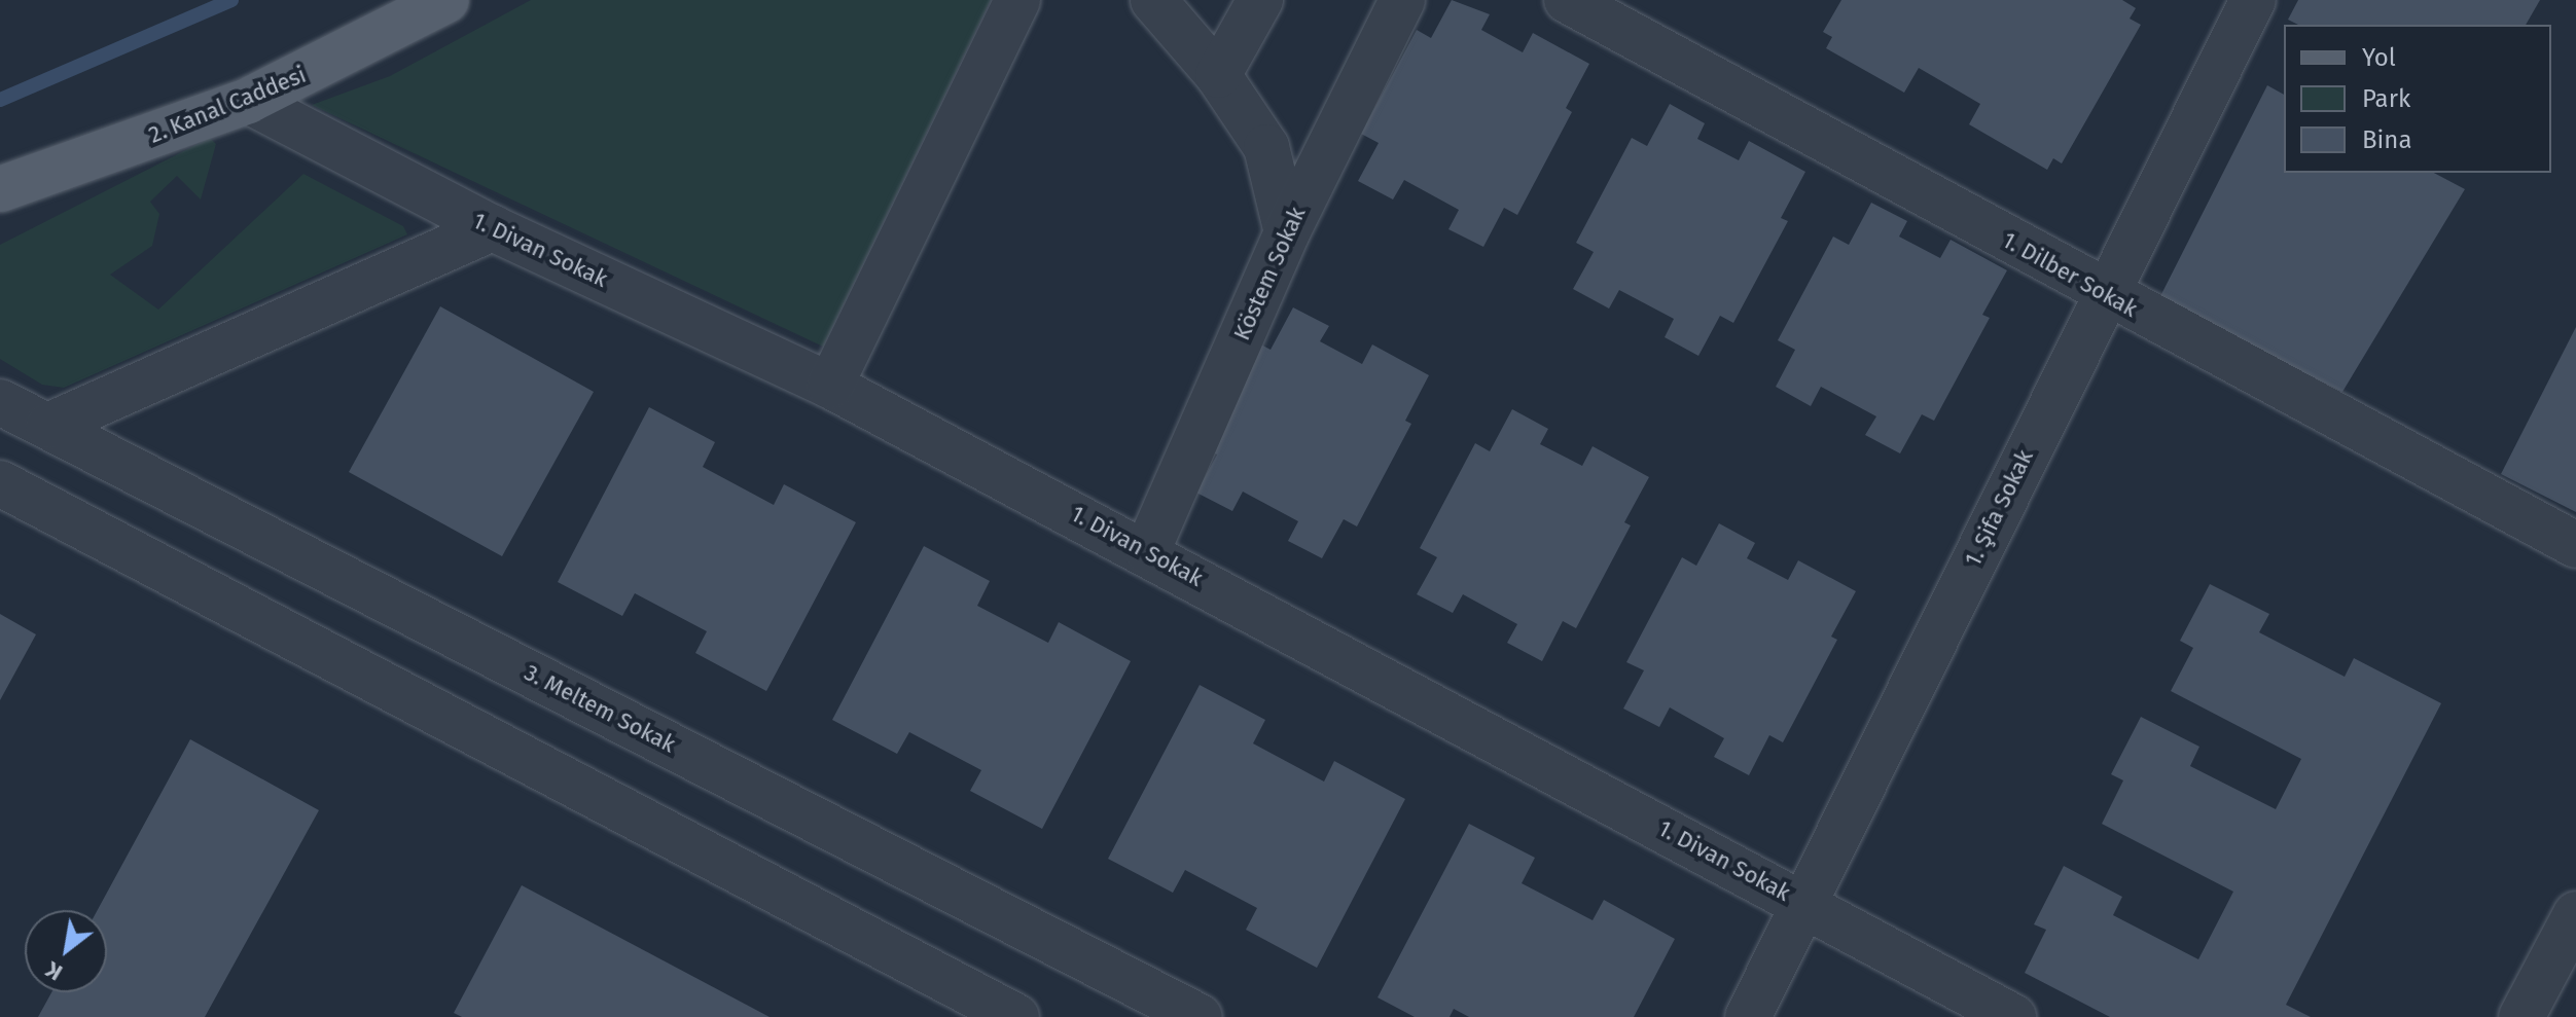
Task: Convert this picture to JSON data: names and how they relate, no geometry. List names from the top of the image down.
{
  "streets": {
    "main road": ["2. Kanal Caddesi"],
    "street": [
      "1. Divan Sokak",
      "Köstem Sokak",
      "1. Dilber Sokak",
      "1. Şifa Sokak",
      "3. Meltem Sokak"
    ]
  },
  "crossings": [
    ["2. Kanal Caddesi", "1. Divan Sokak"],
    ["1. Divan Sokak", "Köstem Sokak"],
    ["1. Divan Sokak", "1. Şifa Sokak"],
    ["1. Dilber Sokak", "1. Şifa Sokak"]
  ],
  "legend": ["Yol", "Park", "Bina"],
  "north": "bottom left"
}
